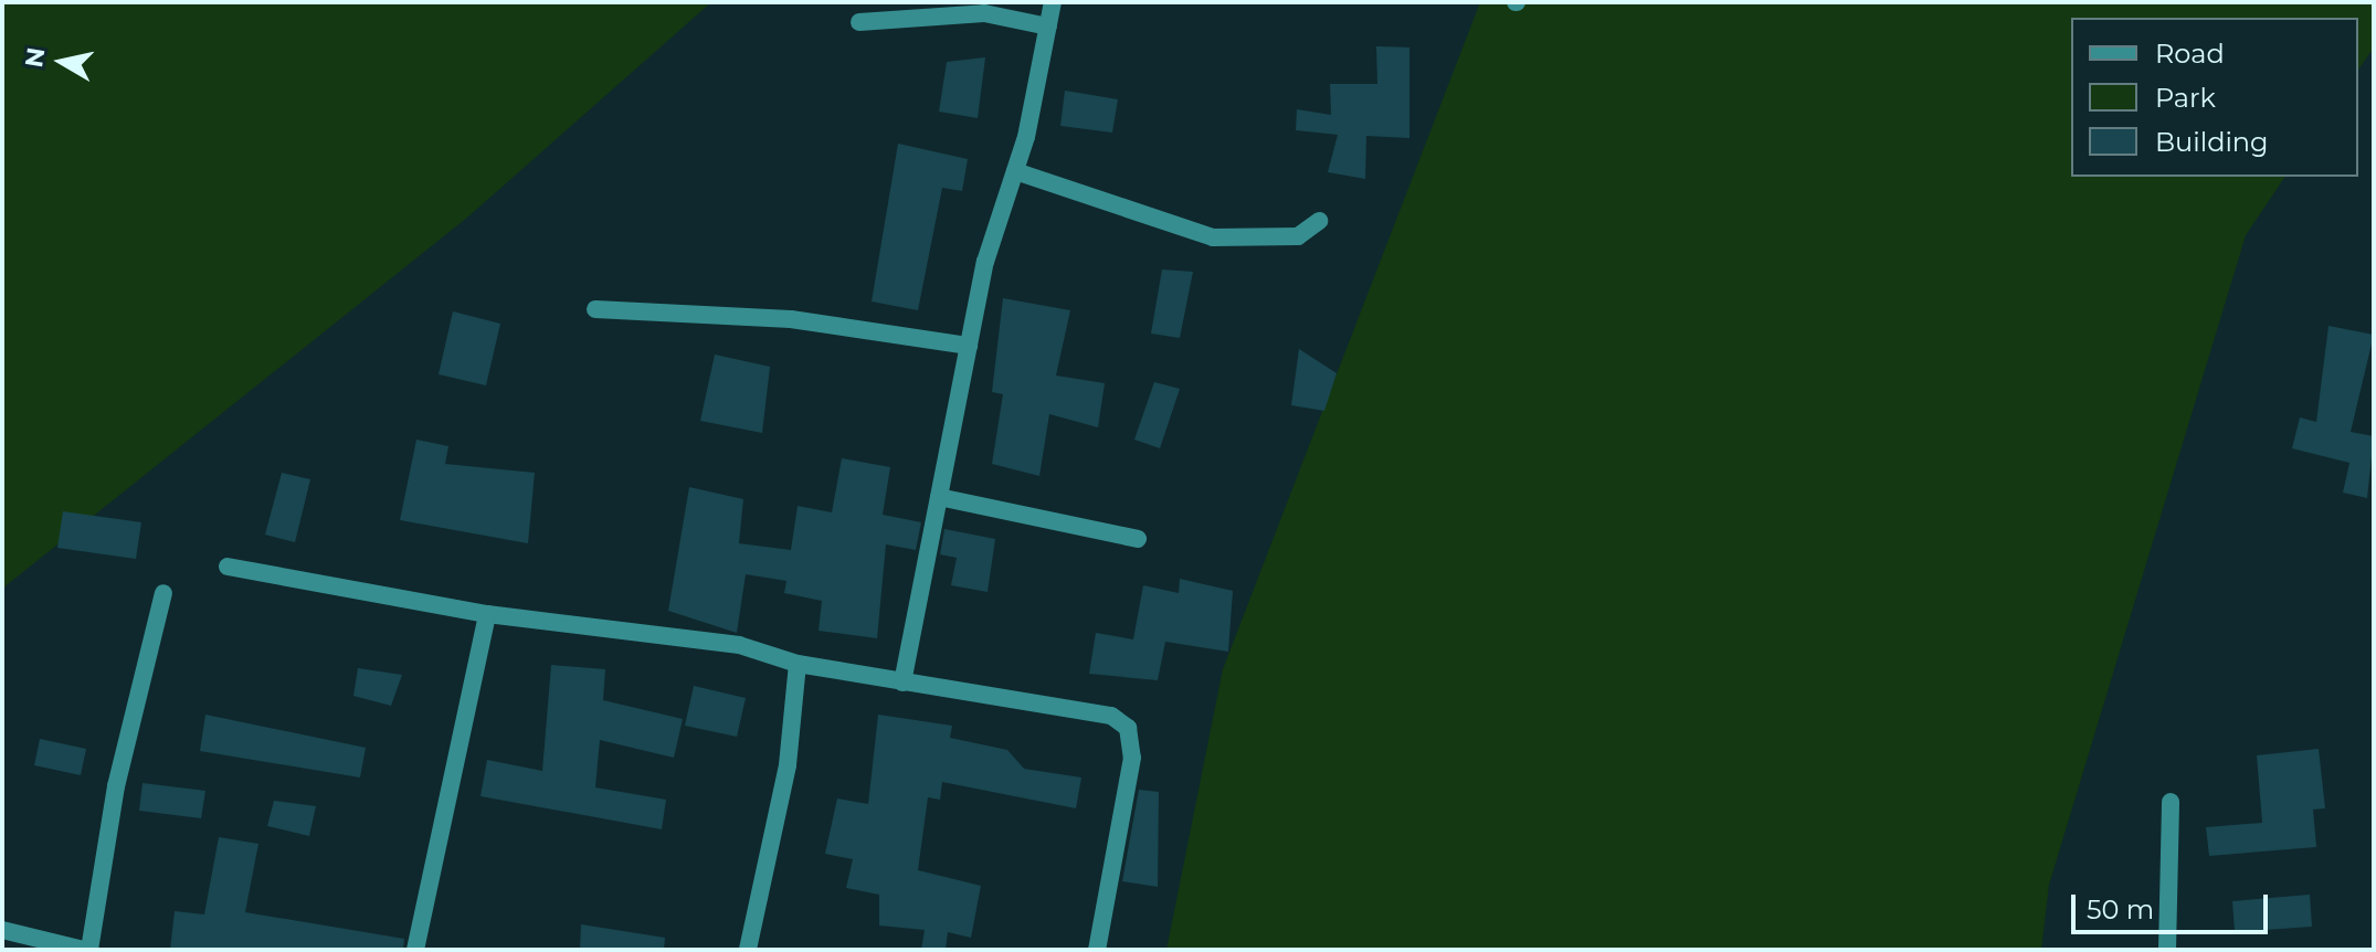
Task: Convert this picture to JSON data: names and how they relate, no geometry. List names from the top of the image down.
{
  "legend": ["Road", "Park", "Building"],
  "scale_bar": "50 m",
  "north": "left"
}
